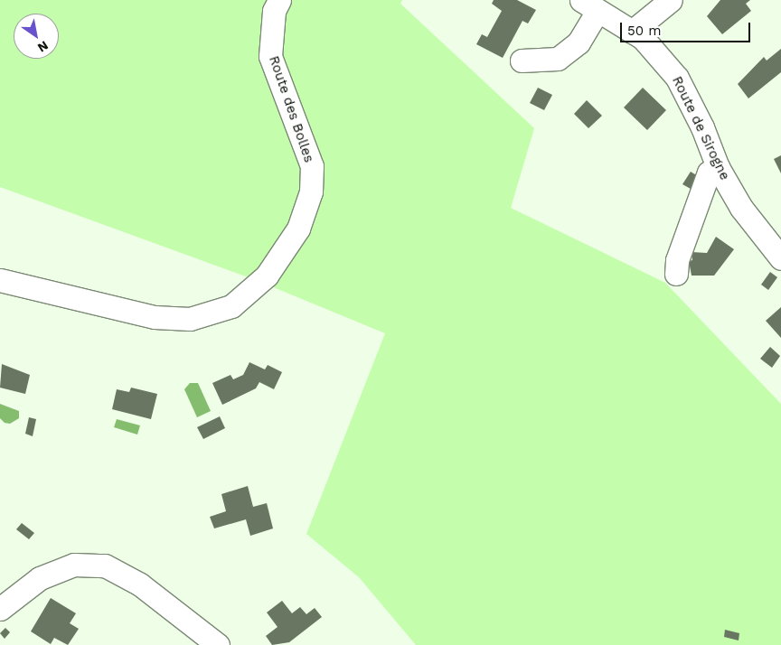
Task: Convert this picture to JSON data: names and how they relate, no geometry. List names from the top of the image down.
{
  "streets": {
    "street": ["Route des Bolles", "Route de Sirogne"]
  },
  "scale_bar": "50 m",
  "north": "bottom right"
}
